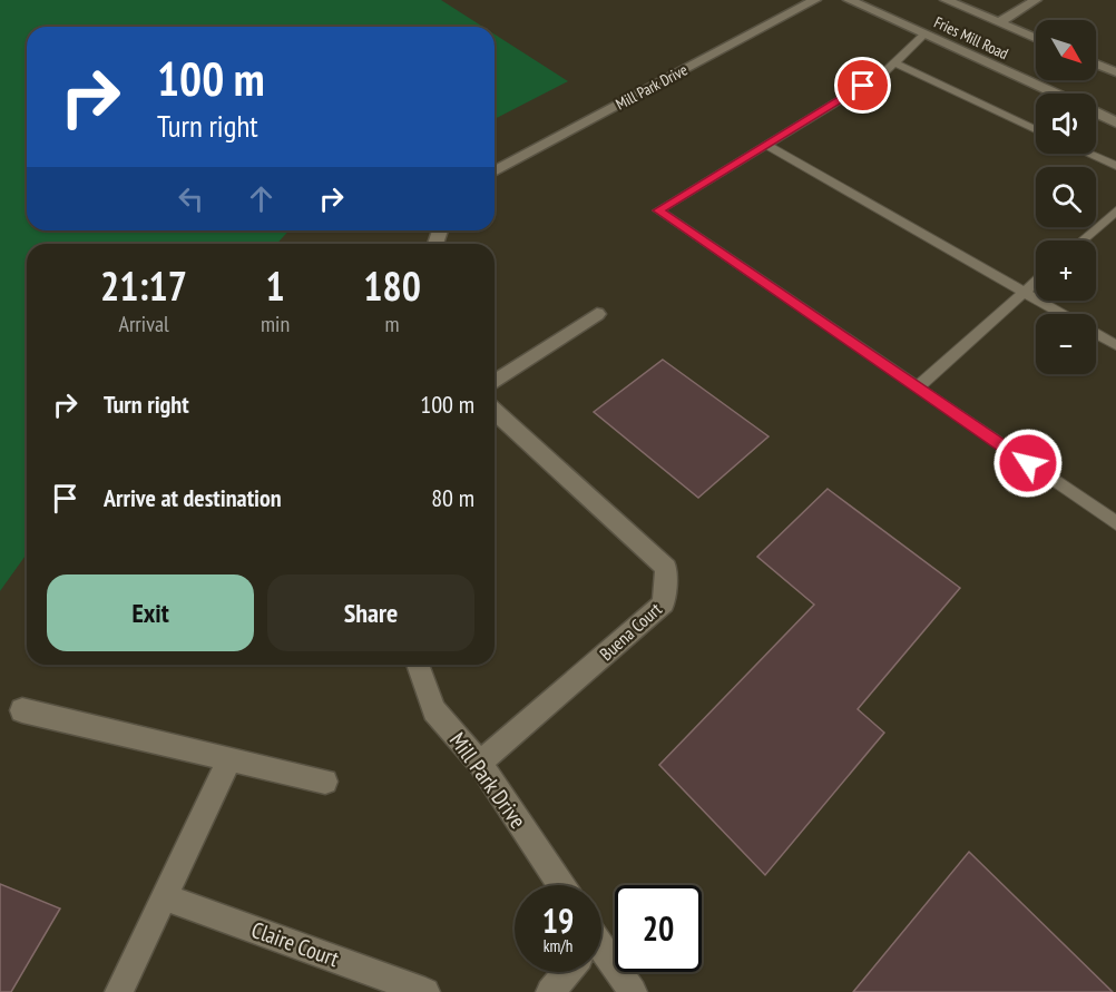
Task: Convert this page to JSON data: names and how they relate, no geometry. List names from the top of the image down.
{
  "streets": {
    "street": [
      "Fries Mill Road",
      "Mill Park Drive",
      "Buena Court",
      "Claire Court"
    ]
  },
  "crossings": [
    ["Mill Park Drive", "Buena Court"]
  ],
  "north": "bottom right",
  "page": {
    "map_buttons": ["+", "−"],
    "turn": ["100 m", "Turn right"],
    "eta": [
      "21:17",
      "Arrival",
      "1",
      "min",
      "180",
      "m"
    ],
    "list": [
      {
        "name": "Turn right",
        "value": "100 m"
      },
      {
        "name": "Arrive at destination",
        "value": "80 m"
      }
    ],
    "buttons": ["Exit", "Share"],
    "speed": "19 km/h",
    "limit": "20"
  }
}
